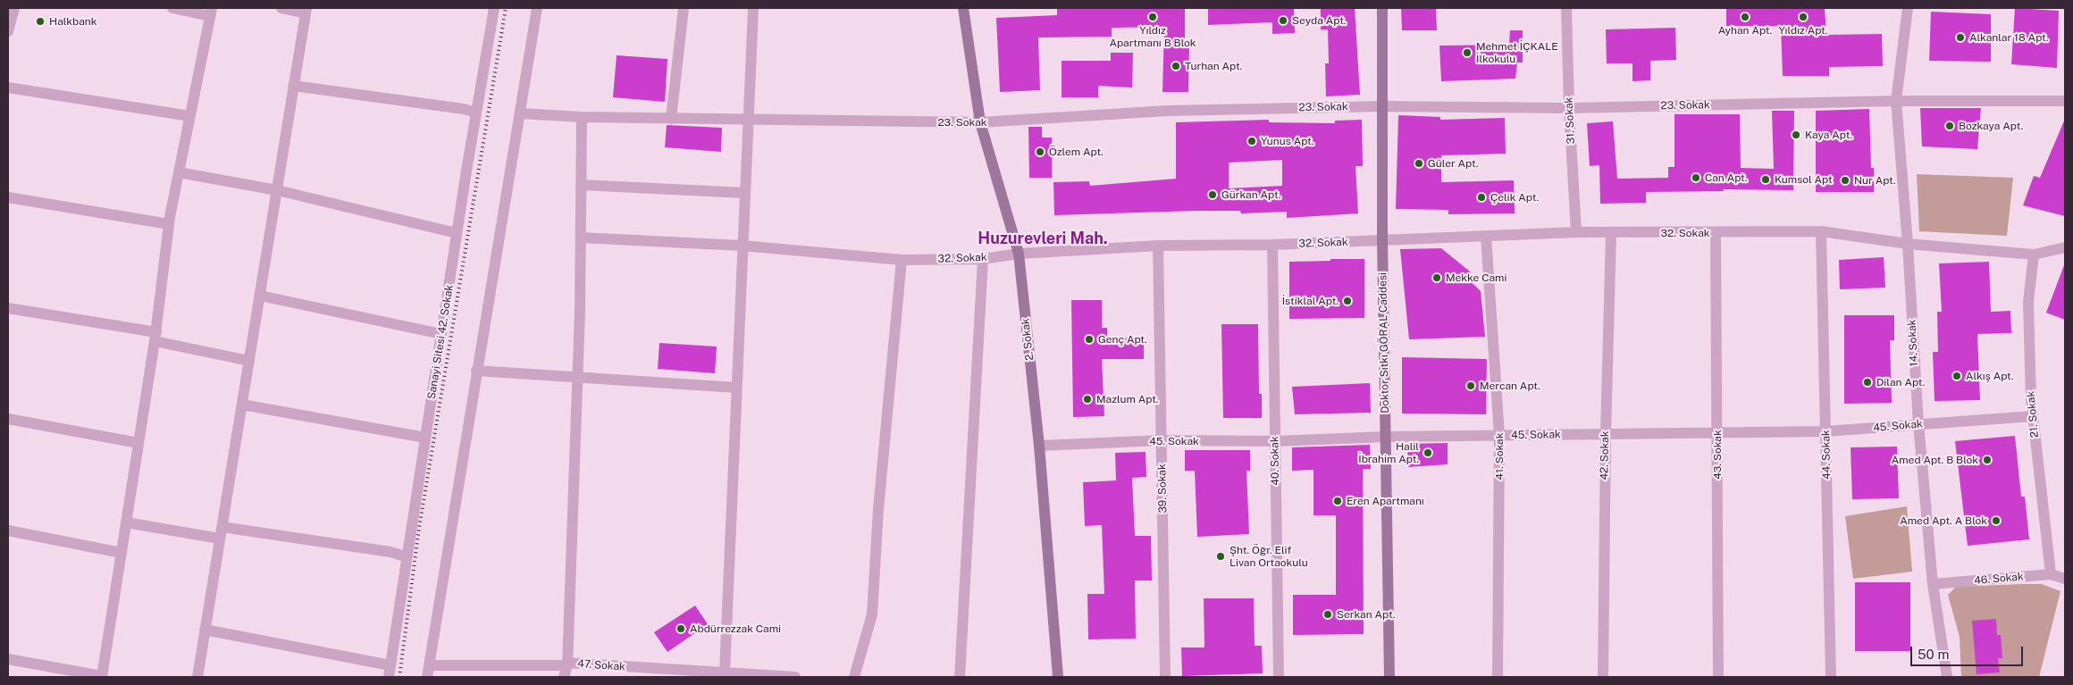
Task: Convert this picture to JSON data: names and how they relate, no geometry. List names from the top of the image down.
{
  "streets": {
    "street": [
      "23. Sokak",
      "31. Sokak",
      "32. Sokak",
      "2. Sokak",
      "Sanayi Sitesi 42. Sokak",
      "Doktor Sıtkı GÖRAL Caddesi",
      "14. Sokak",
      "21. Sokak",
      "45. Sokak",
      "43. Sokak",
      "44. Sokak",
      "42. Sokak",
      "41. Sokak",
      "40. Sokak",
      "39. Sokak",
      "46. Sokak",
      "47. Sokak"
    ]
  },
  "crossings": [
    ["23. Sokak", "31. Sokak"],
    ["23. Sokak", "2. Sokak"],
    ["23. Sokak", "Doktor Sıtkı GÖRAL Caddesi"],
    ["23. Sokak", "14. Sokak"],
    ["31. Sokak", "32. Sokak"],
    ["32. Sokak", "2. Sokak"],
    ["32. Sokak", "Doktor Sıtkı GÖRAL Caddesi"],
    ["32. Sokak", "14. Sokak"],
    ["32. Sokak", "21. Sokak"],
    ["32. Sokak", "43. Sokak"],
    ["32. Sokak", "44. Sokak"],
    ["32. Sokak", "42. Sokak"],
    ["32. Sokak", "41. Sokak"],
    ["32. Sokak", "40. Sokak"],
    ["32. Sokak", "39. Sokak"],
    ["2. Sokak", "45. Sokak"],
    ["Doktor Sıtkı GÖRAL Caddesi", "45. Sokak"],
    ["14. Sokak", "45. Sokak"],
    ["14. Sokak", "46. Sokak"],
    ["21. Sokak", "45. Sokak"],
    ["21. Sokak", "46. Sokak"],
    ["45. Sokak", "43. Sokak"],
    ["45. Sokak", "44. Sokak"],
    ["45. Sokak", "42. Sokak"],
    ["45. Sokak", "41. Sokak"],
    ["45. Sokak", "40. Sokak"],
    ["45. Sokak", "39. Sokak"]
  ],
  "districts": ["Huzurevleri Mah."],
  "places": [
    "Yıldız Apartmanı B Blok",
    "Ayhan Apt.",
    "Yıldız Apt.",
    "Seyda Apt.",
    "Halkbank",
    "Alkanlar 18 Apt.",
    "Mehmet İÇKALE İlkokulu",
    "Turhan Apt.",
    "Bozkaya Apt.",
    "Kaya Apt.",
    "Yunus Apt.",
    "Özlem Apt.",
    "Güler Apt.",
    "Can Apt.",
    "Kumsol Apt",
    "Nur Apt.",
    "Gürkan Apt.",
    "Çelik Apt.",
    "Mekke Cami",
    "İstiklal Apt.",
    "Genç Apt.",
    "Alkış Apt.",
    "Dilan Apt.",
    "Mercan Apt.",
    "Mazlum Apt.",
    "Halil İbrahim Apt.",
    "Amed Apt. B Blok",
    "Eren Apartmanı",
    "Amed Apt. A Blok",
    "Şht. Öğr. Elif Livan Ortaokulu",
    "Serkan Apt.",
    "Abdürrezzak Cami"
  ],
  "scale_bar": "50 m"
}
